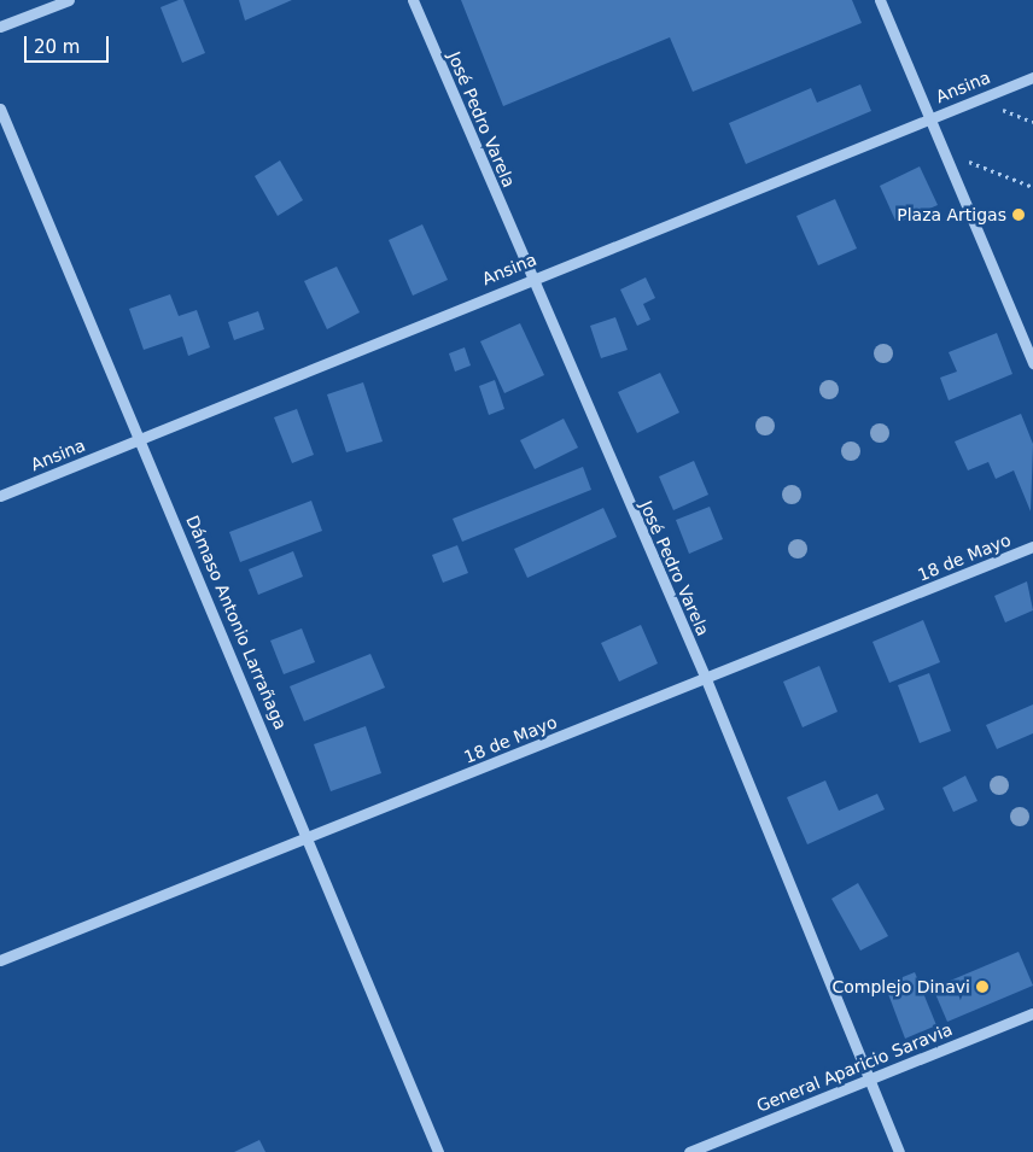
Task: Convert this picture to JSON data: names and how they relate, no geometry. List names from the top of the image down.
{
  "streets": {
    "street": [
      "Ansina",
      "José Pedro Varela",
      "18 de Mayo",
      "Dámaso Antonio Larrañaga",
      "General Aparicio Saravia"
    ]
  },
  "crossings": [
    ["Ansina", "José Pedro Varela"],
    ["Ansina", "Dámaso Antonio Larrañaga"],
    ["José Pedro Varela", "18 de Mayo"],
    ["José Pedro Varela", "General Aparicio Saravia"],
    ["18 de Mayo", "Dámaso Antonio Larrañaga"]
  ],
  "places": ["Plaza Artigas", "Complejo Dinavi"],
  "scale_bar": "20 m"
}
